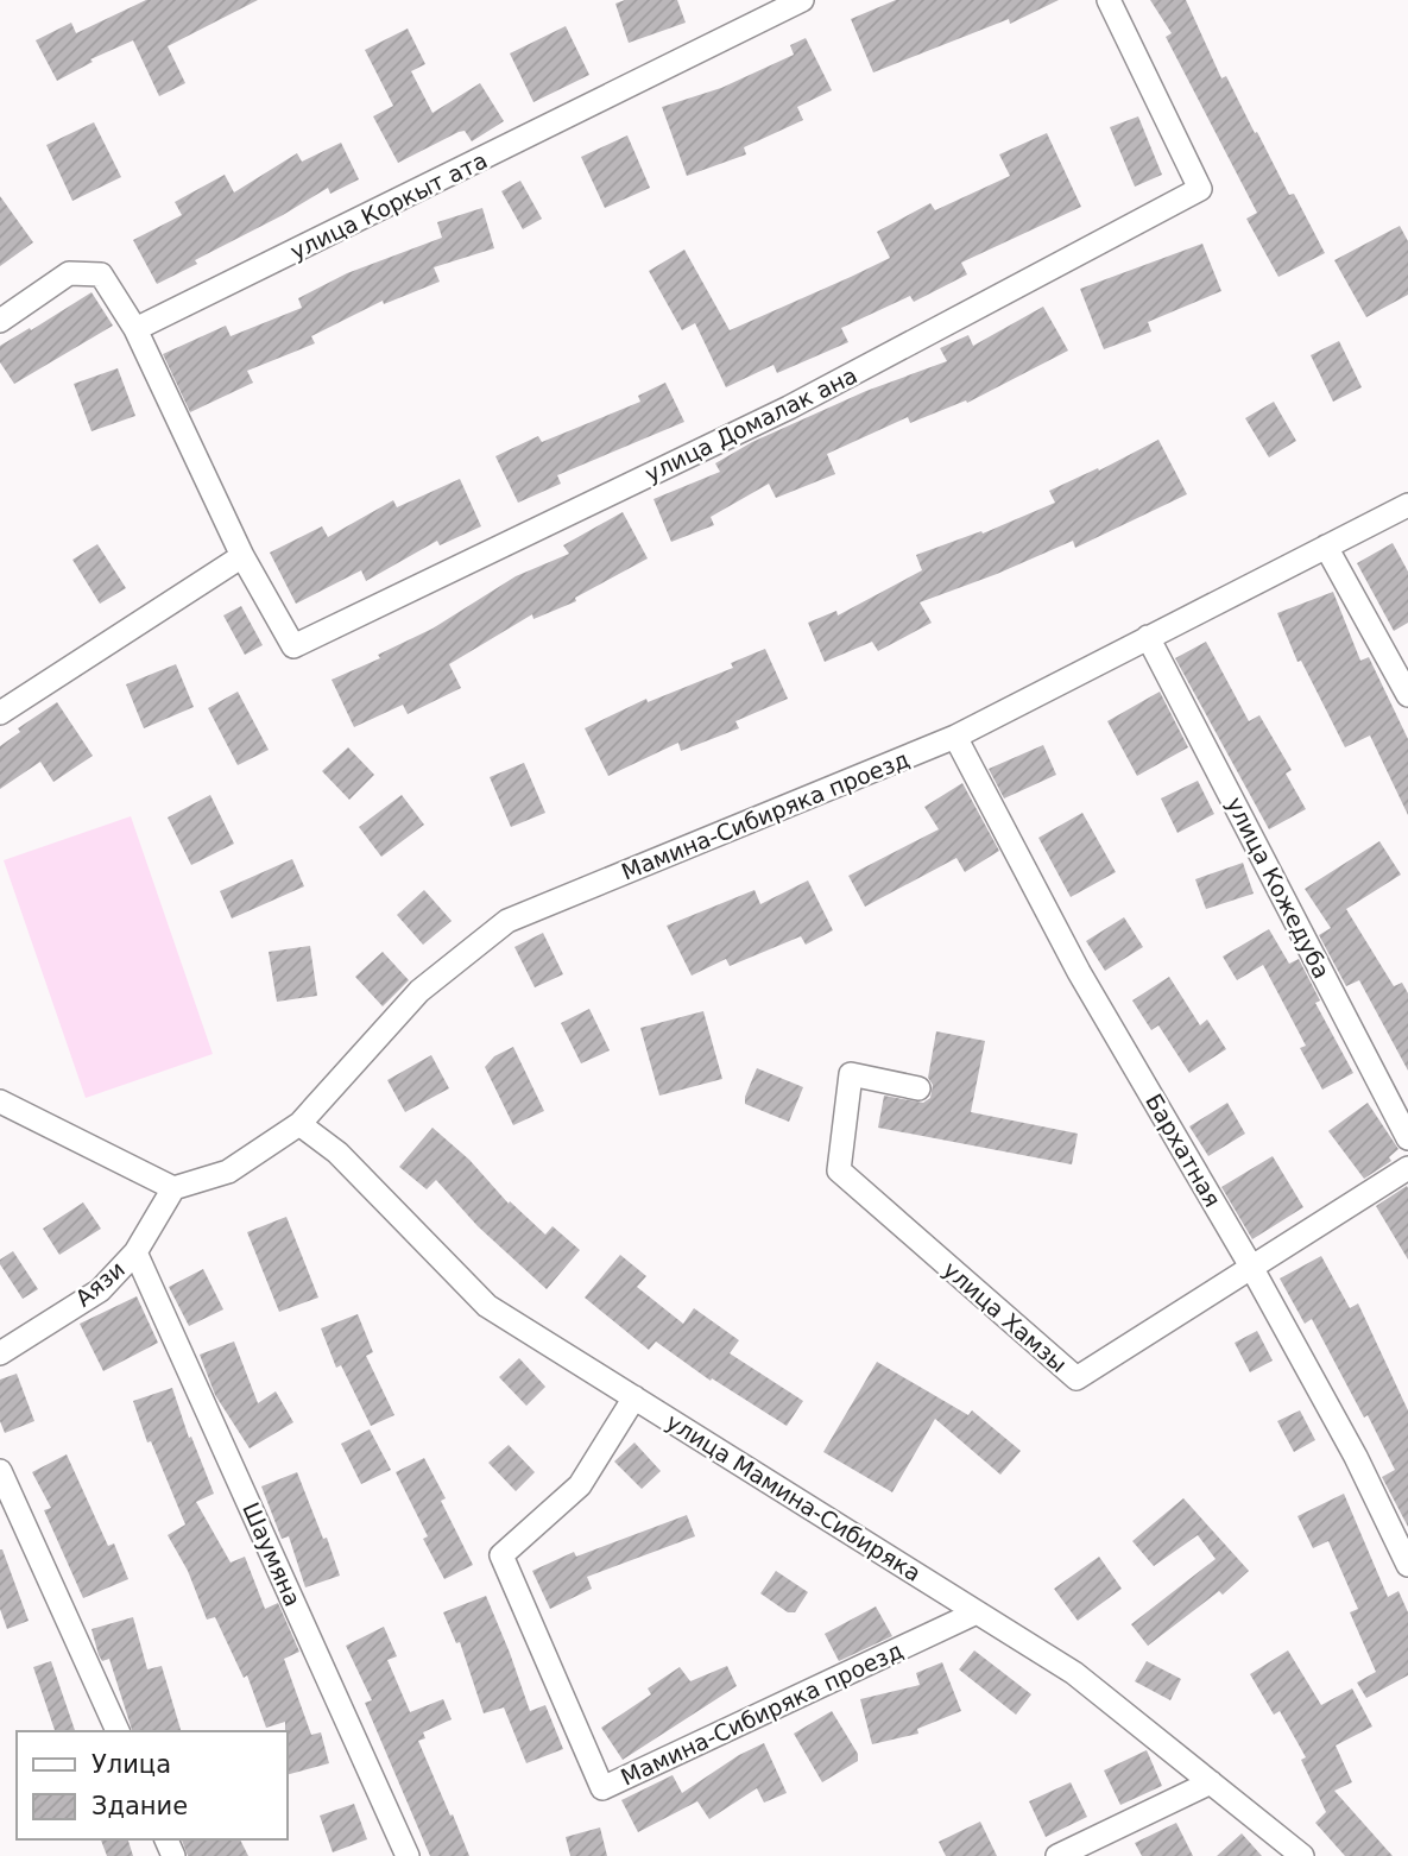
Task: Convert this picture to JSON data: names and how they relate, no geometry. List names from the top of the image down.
{
  "streets": {
    "street": [
      "улица Коркыт ата",
      "улица Домалак ана",
      "Мамина-Сибиряка проезд",
      "улица Кожедуба",
      "Бархатная",
      "Аязи",
      "улица Хамзы",
      "улица Мамина-Сибиряка",
      "Шаумяна"
    ]
  },
  "crossings": [
    ["Мамина-Сибиряка проезд", "улица Кожедуба"],
    ["Мамина-Сибиряка проезд", "Бархатная"],
    ["Мамина-Сибиряка проезд", "Аязи"],
    ["Мамина-Сибиряка проезд", "улица Мамина-Сибиряка"],
    ["Бархатная", "улица Хамзы"],
    ["Аязи", "Шаумяна"]
  ],
  "legend": ["Улица", "Здание"]
}
